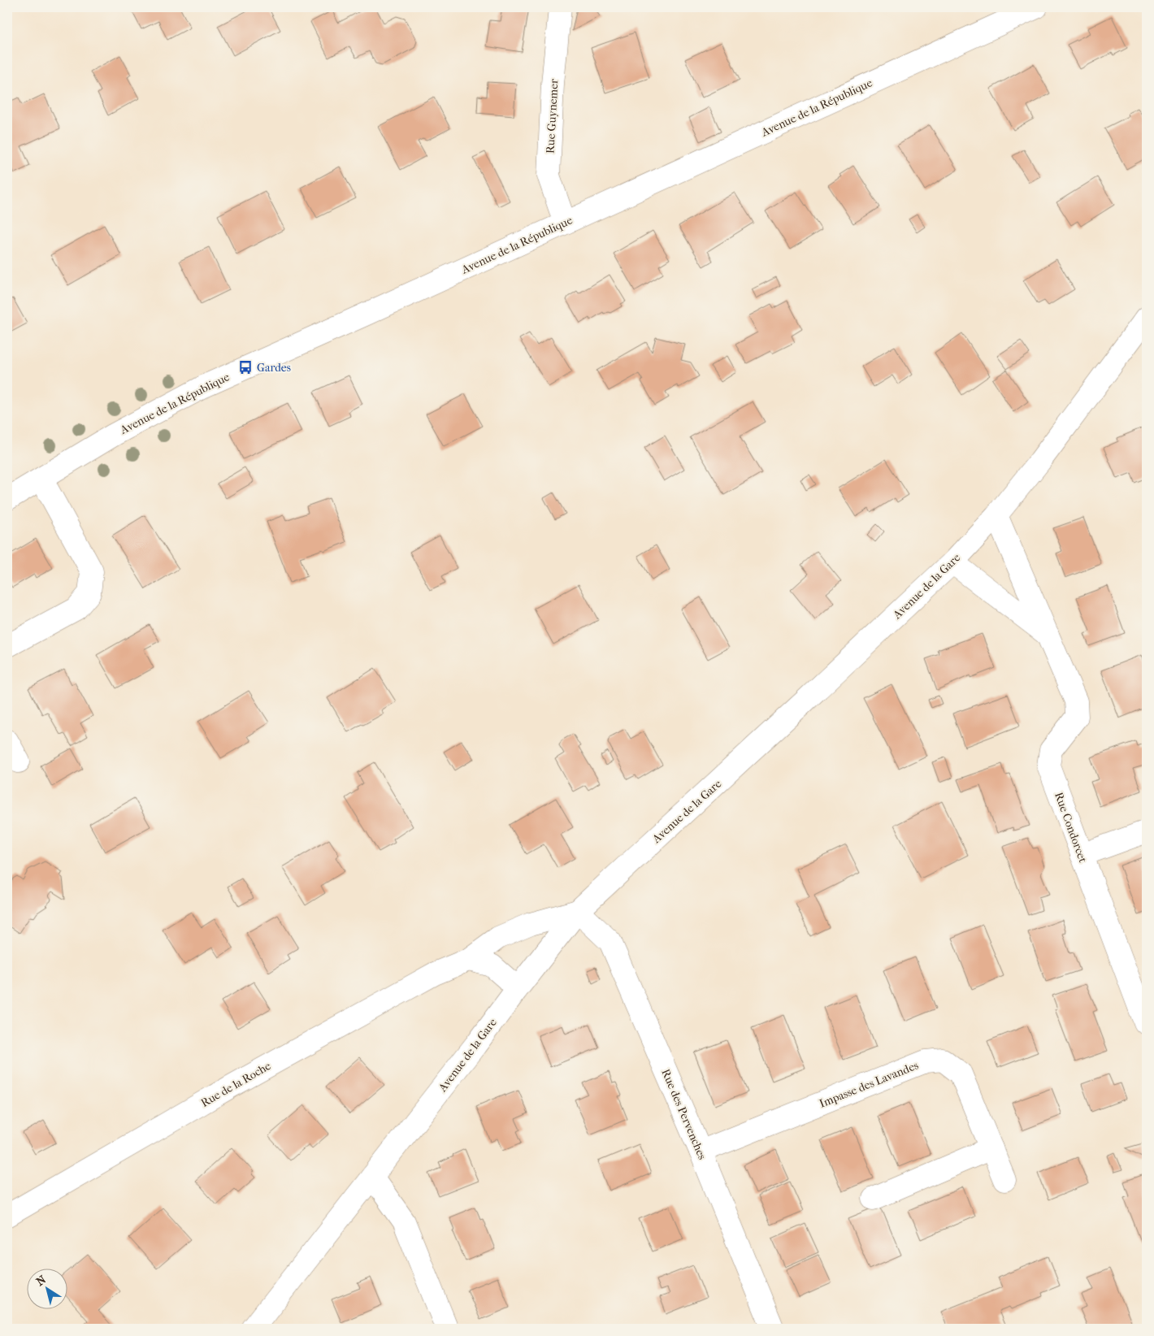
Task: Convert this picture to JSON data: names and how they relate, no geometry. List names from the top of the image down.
{
  "streets": {
    "street": [
      "Avenue de la République",
      "Rue Guynemer",
      "Avenue de la Gare",
      "Rue Condorcet",
      "Rue de la Roche",
      "Impasse des Lavandes",
      "Rue des Pervenches"
    ]
  },
  "crossings": [
    ["Avenue de la République", "Rue Guynemer"],
    ["Avenue de la Gare", "Rue Condorcet"],
    ["Avenue de la Gare", "Rue de la Roche"],
    ["Avenue de la Gare", "Rue des Pervenches"],
    ["Rue de la Roche", "Rue des Pervenches"],
    ["Impasse des Lavandes", "Rue des Pervenches"]
  ],
  "places": {
    "bus stop": ["Gardes"]
  },
  "north": "top left"
}
